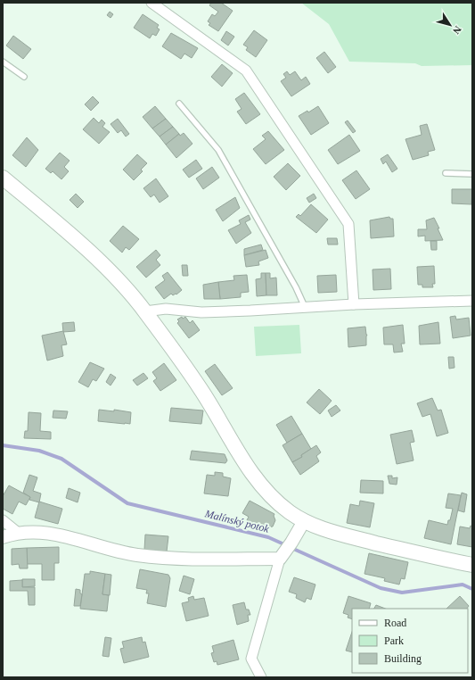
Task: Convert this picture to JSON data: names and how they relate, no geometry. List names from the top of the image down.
{
  "water": ["Malínský potok"],
  "legend": ["Road", "Park", "Building"],
  "north": "bottom right"
}
